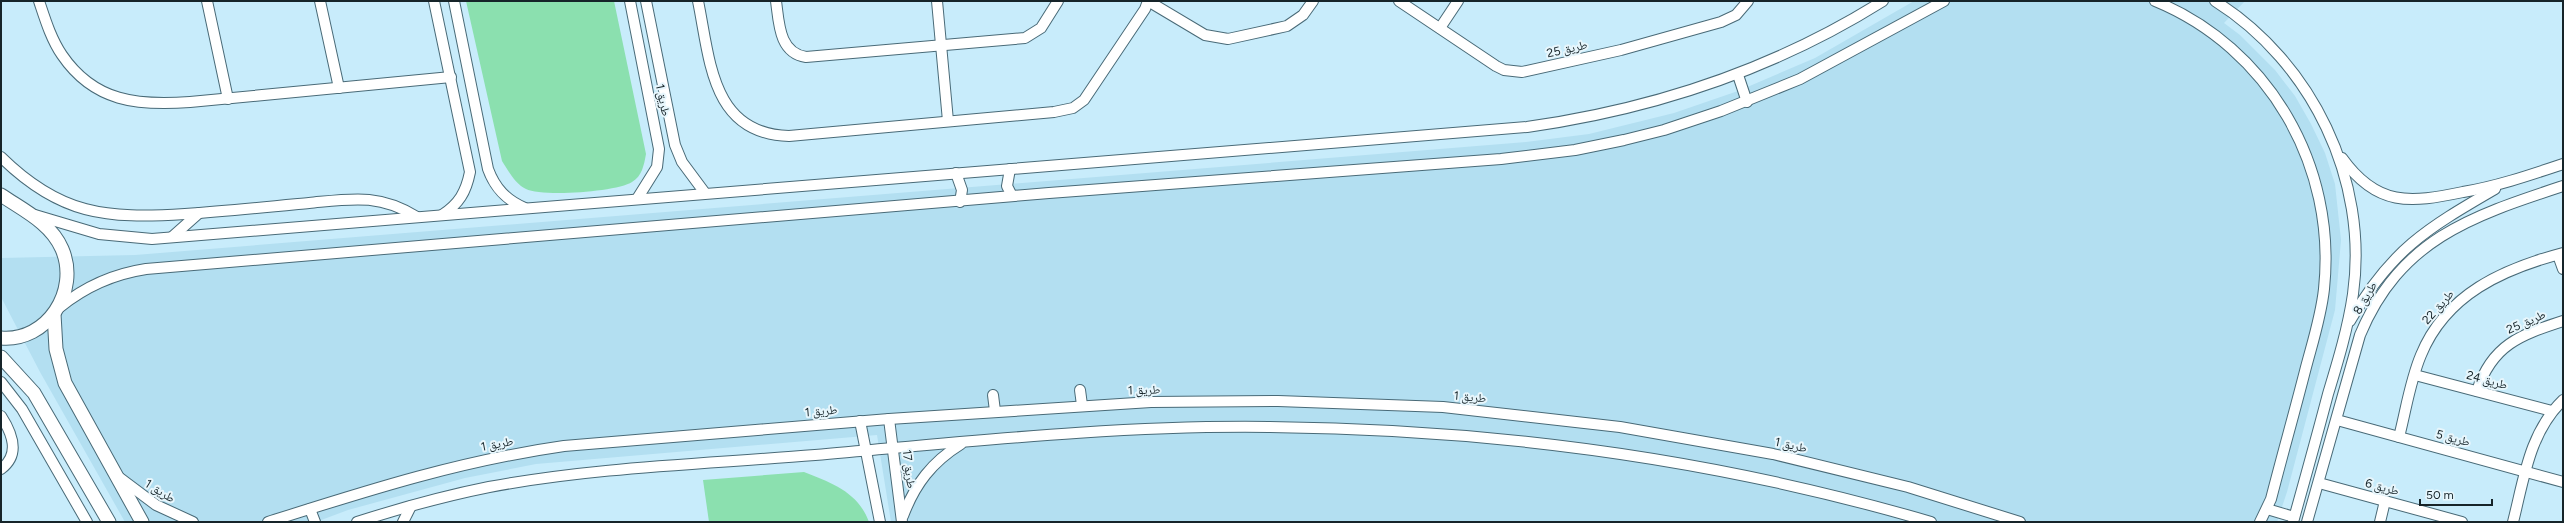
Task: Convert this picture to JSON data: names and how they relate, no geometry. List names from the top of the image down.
{
  "streets": {
    "street": [
      "طريق 25",
      "طريق 1",
      "طريق 8",
      "طريق 22",
      "طريق 24",
      "طريق 5",
      "طريق 17",
      "طريق 6"
    ]
  },
  "crossings": [
    ["طريق 25", "طريق 24"],
    ["طريق 1", "طريق 17"],
    ["طريق 8", "طريق 5"],
    ["طريق 8", "طريق 6"],
    ["طريق 22", "طريق 24"],
    ["طريق 22", "طريق 5"]
  ],
  "scale_bar": "50 m"
}
